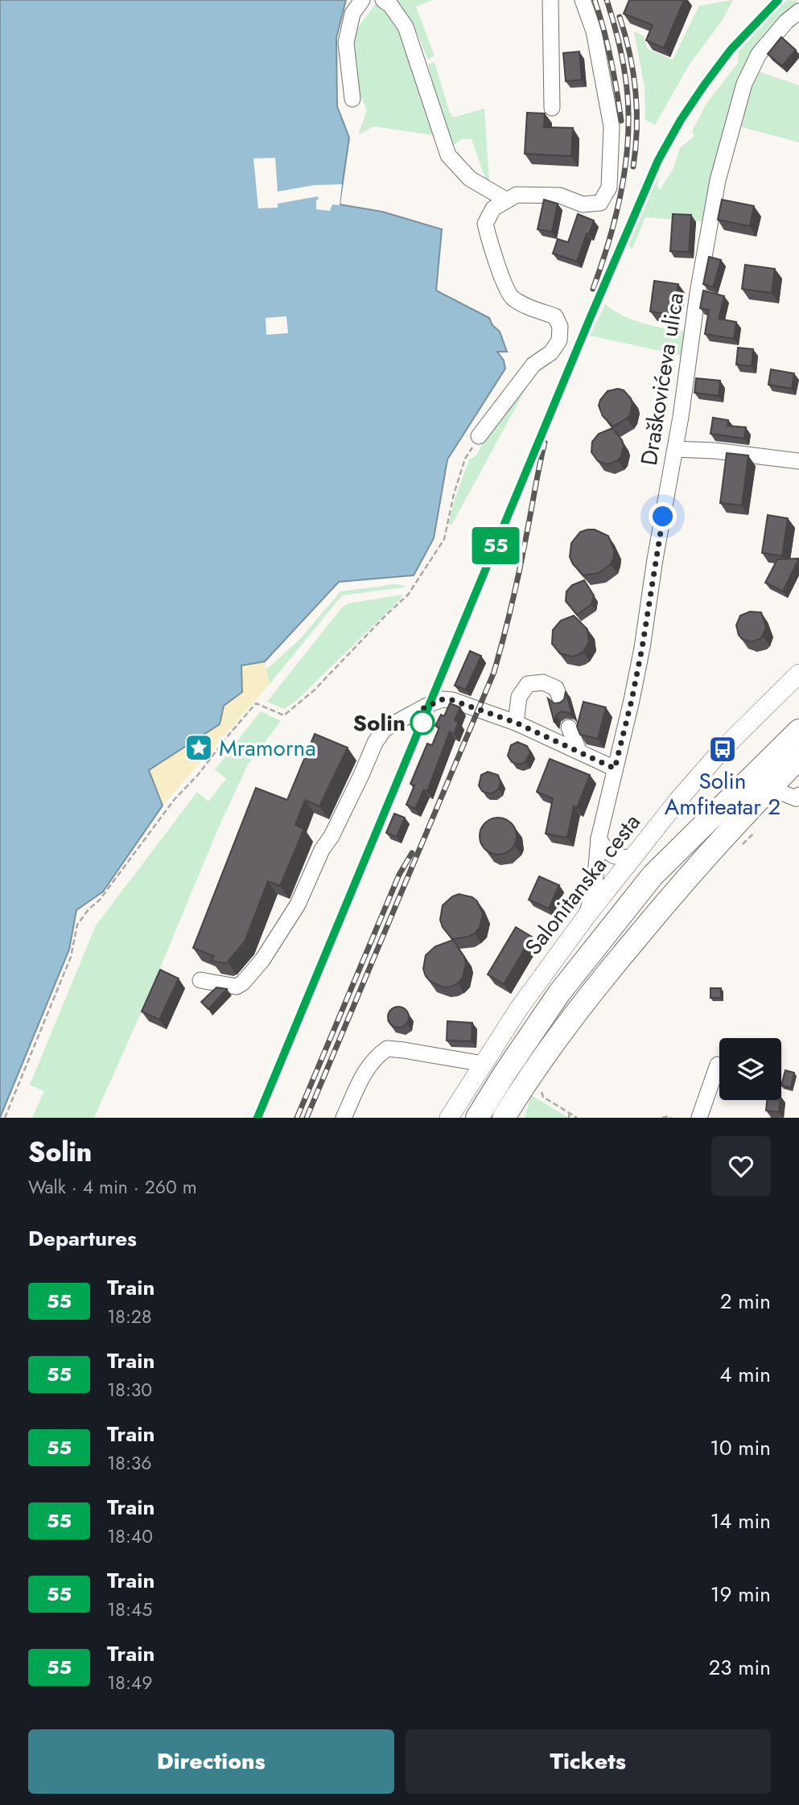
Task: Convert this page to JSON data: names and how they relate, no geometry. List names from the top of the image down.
{
  "streets": {
    "main road": ["Salonitanska cesta"],
    "street": ["Draškovićeva ulica"]
  },
  "crossings": [
    ["Draškovićeva ulica", "Salonitanska cesta"]
  ],
  "places": {
    "other": ["Solin"],
    "place": ["Mramorna"],
    "bus stop": ["Solin Amfiteatar 2"]
  },
  "page": {
    "on_map": "55",
    "heading": [
      ["Solin", "Walk · 4 min · 260 m"],
      "Departures"
    ],
    "list": [
      {
        "mark": "55",
        "name": "Train",
        "note": "18:28",
        "value": "2 min"
      },
      {
        "mark": "55",
        "name": "Train",
        "note": "18:30",
        "value": "4 min"
      },
      {
        "mark": "55",
        "name": "Train",
        "note": "18:36",
        "value": "10 min"
      },
      {
        "mark": "55",
        "name": "Train",
        "note": "18:40",
        "value": "14 min"
      },
      {
        "mark": "55",
        "name": "Train",
        "note": "18:45",
        "value": "19 min"
      },
      {
        "mark": "55",
        "name": "Train",
        "note": "18:49",
        "value": "23 min"
      }
    ],
    "buttons": ["Directions", "Tickets"]
  }
}
